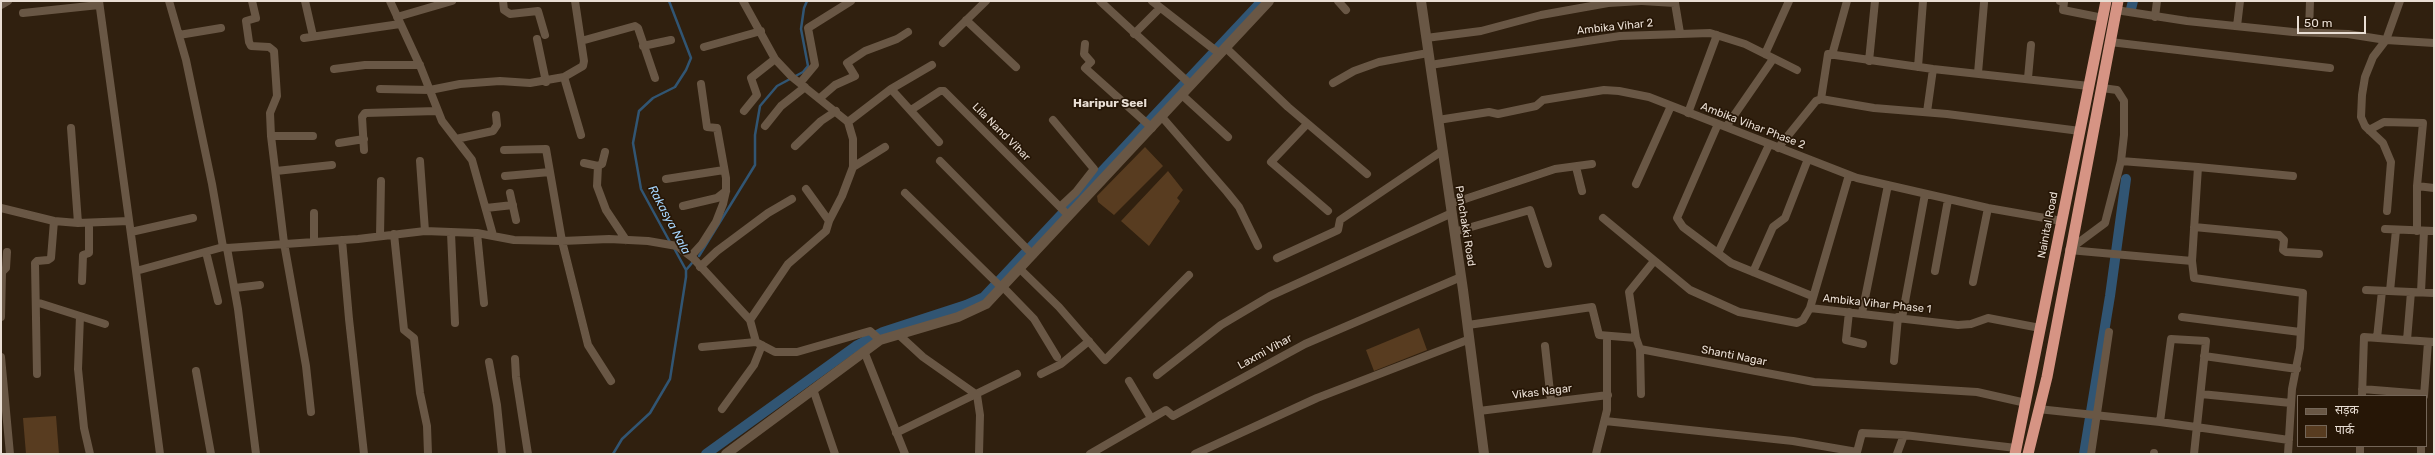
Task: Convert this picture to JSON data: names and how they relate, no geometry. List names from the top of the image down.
{
  "streets": {
    "highway": ["Nainital Road"],
    "main road": ["Panchakki Road"],
    "street": [
      "Ambika Vihar 2",
      "Ambika Vihar Phase 2",
      "Lila Nand Vihar",
      "Ambika Vihar Phase 1",
      "Laxmi Vihar",
      "Shanti Nagar",
      "Vikas Nagar"
    ]
  },
  "crossings": [
    ["Ambika Vihar 2", "Panchakki Road"],
    ["Ambika Vihar Phase 2", "Nainital Road"],
    ["Ambika Vihar Phase 2", "Panchakki Road"],
    ["Nainital Road", "Ambika Vihar Phase 1"],
    ["Nainital Road", "Shanti Nagar"],
    ["Panchakki Road", "Laxmi Vihar"],
    ["Panchakki Road", "Vikas Nagar"]
  ],
  "districts": ["Haripur Seel"],
  "water": ["Rakasya Nala"],
  "legend": ["सड़क", "पार्क"],
  "scale_bar": "50 m"
}
